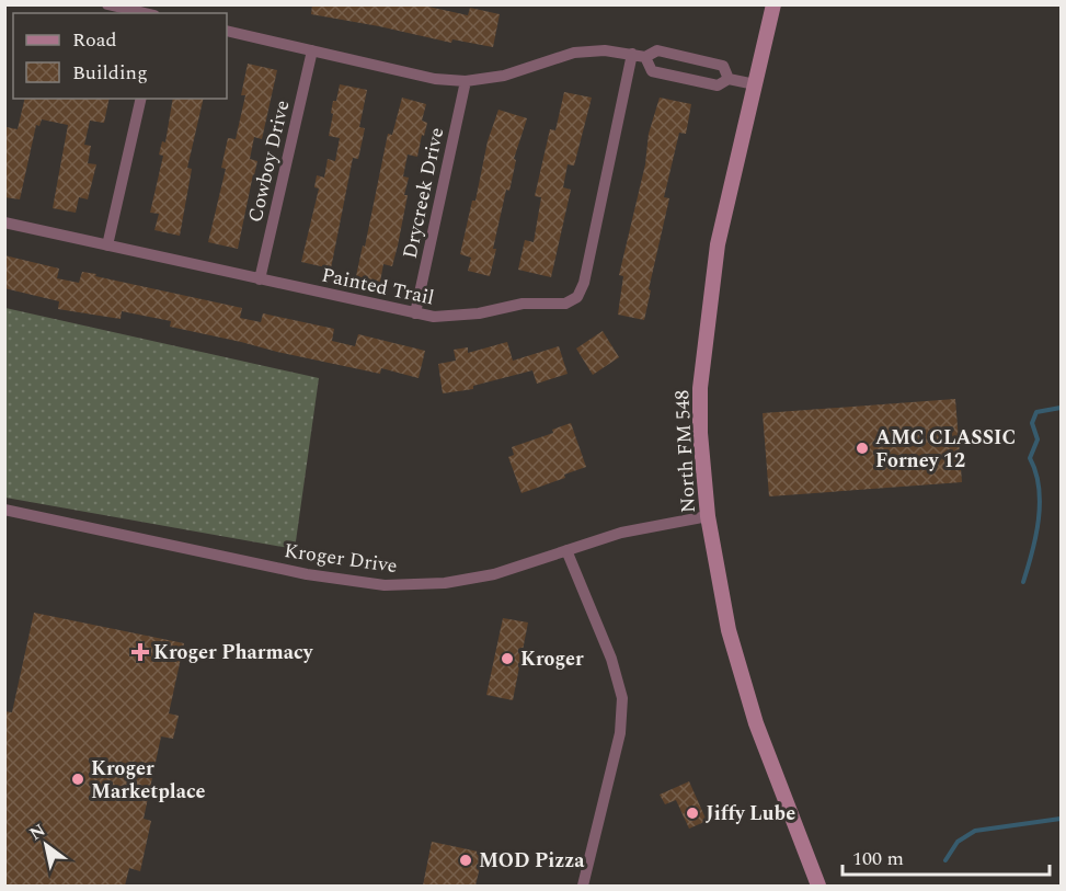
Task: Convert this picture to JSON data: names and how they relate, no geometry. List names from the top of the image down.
{
  "streets": {
    "main road": ["North FM 548"],
    "street": [
      "Cowboy Drive",
      "Drycreek Drive",
      "Painted Trail",
      "Kroger Drive"
    ]
  },
  "crossings": [
    ["Cowboy Drive", "Painted Trail"],
    ["Drycreek Drive", "Painted Trail"],
    ["North FM 548", "Kroger Drive"]
  ],
  "places": {
    "other": [
      "AMC CLASSIC Forney 12",
      "Kroger",
      "Kroger Marketplace",
      "Jiffy Lube",
      "MOD Pizza"
    ],
    "health": ["Kroger Pharmacy"]
  },
  "legend": ["Road", "Building"],
  "scale_bar": "100 m",
  "north": "top left"
}
